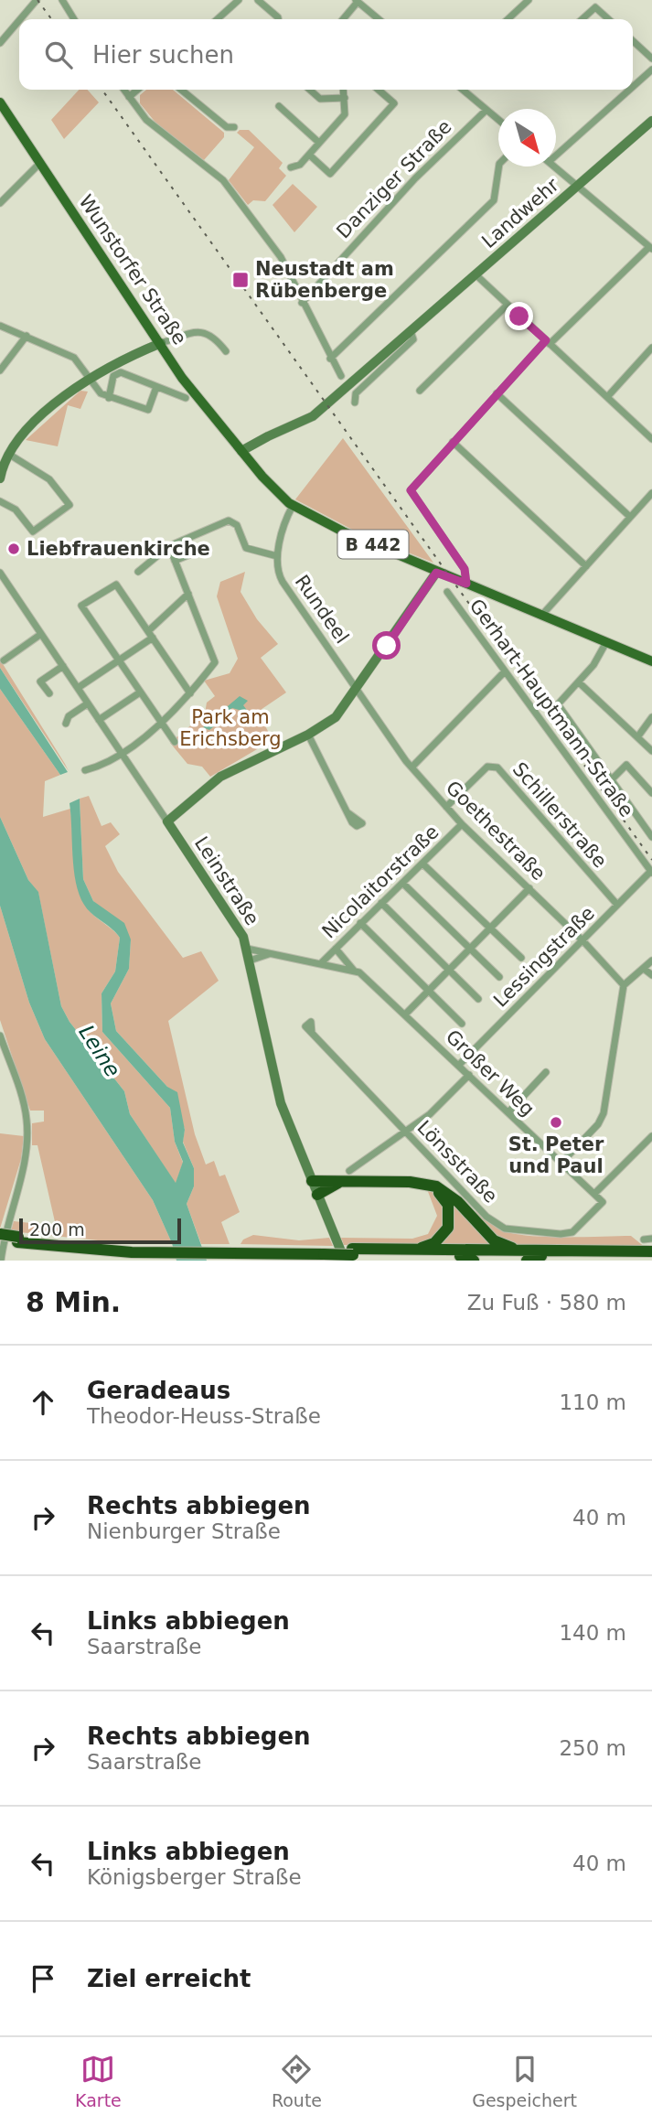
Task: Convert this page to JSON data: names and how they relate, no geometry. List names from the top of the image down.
{
  "streets": {
    "main road": ["Wunstorfer Straße", "B 442"],
    "street": [
      "Danziger Straße",
      "Landwehr",
      "Rundeel",
      "Gerhart-Hauptmann-Straße",
      "Schillerstraße",
      "Goethestraße",
      "Leinstraße",
      "Nicolaitorstraße",
      "Lessingstraße",
      "Großer Weg",
      "Lönsstraße"
    ]
  },
  "crossings": [
    ["Landwehr", "Wunstorfer Straße"],
    ["Landwehr", "B 442"],
    ["Wunstorfer Straße", "B 442"],
    ["Rundeel", "Goethestraße"],
    ["Gerhart-Hauptmann-Straße", "Lessingstraße"],
    ["Schillerstraße", "Goethestraße"],
    ["Schillerstraße", "Lessingstraße"],
    ["Goethestraße", "Nicolaitorstraße"],
    ["Goethestraße", "Lessingstraße"],
    ["Leinstraße", "Großer Weg"],
    ["Nicolaitorstraße", "Großer Weg"],
    ["Lessingstraße", "Großer Weg"],
    ["Großer Weg", "Lönsstraße"]
  ],
  "water": ["Leine"],
  "parks": ["Park am Erichsberg"],
  "places": {
    "transit": ["Neustadt am Rübenberge"],
    "other": ["Liebfrauenkirche", "St. Peter und Paul"]
  },
  "scale_bar": "200 m",
  "north": "bottom right",
  "page": {
    "search": "Hier suchen",
    "scale": "200 m",
    "heading": ["8 Min.", "Zu Fuß · 580 m"],
    "list": [
      ["Geradeaus", "Theodor-Heuss-Straße", "110 m"],
      ["Rechts abbiegen", "Nienburger Straße", "40 m"],
      ["Links abbiegen", "Saarstraße", "140 m"],
      ["Rechts abbiegen", "Saarstraße", "250 m"],
      ["Links abbiegen", "Königsberger Straße", "40 m"],
      "Ziel erreicht"
    ],
    "nav": ["Karte", "Route", "Gespeichert"]
  }
}
